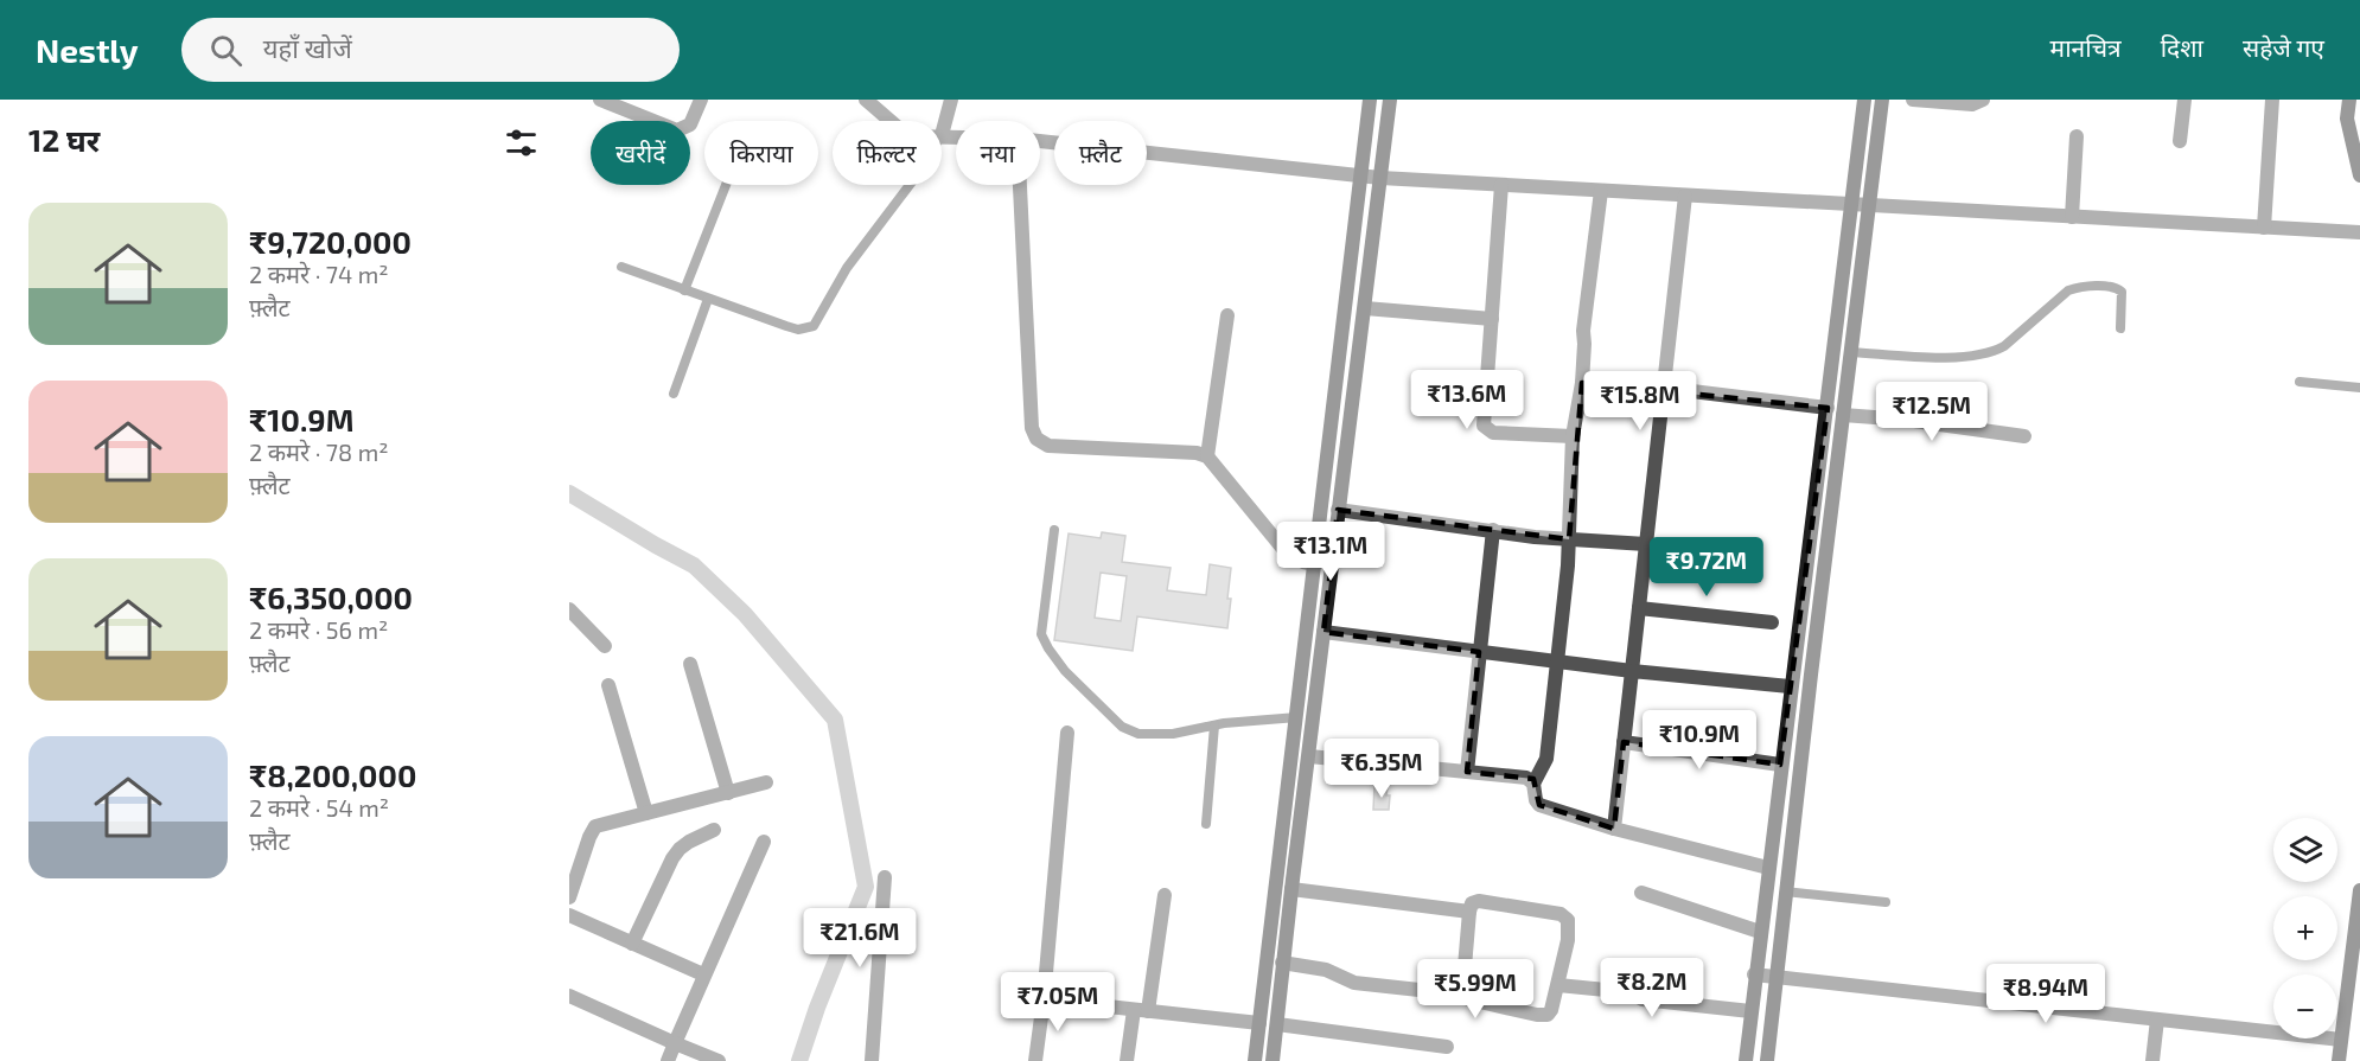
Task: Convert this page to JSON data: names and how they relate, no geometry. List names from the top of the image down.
{
  "page": {
    "header": "Nestly",
    "search": "यहाँ खोजें",
    "nav": ["मानचित्र", "दिशा", "सहेजे गए"],
    "heading": "12 घर",
    "chip": [
      "खरीदें",
      "किराया",
      "फ़िल्टर",
      "नया",
      "फ़्लैट"
    ],
    "list": [
      {
        "name": "₹9,720,000",
        "note": "2 कमरे · 74 m² · फ़्लैट"
      },
      {
        "name": "₹10.9M",
        "note": "2 कमरे · 78 m² · फ़्लैट"
      },
      {
        "name": "₹6,350,000",
        "note": "2 कमरे · 56 m² · फ़्लैट"
      },
      {
        "name": "₹8,200,000",
        "note": "2 कमरे · 54 m² · फ़्लैट"
      }
    ],
    "price": [
      "₹13.6M",
      "₹15.8M",
      "₹12.5M",
      "₹13.1M",
      "₹9.72M",
      "₹10.9M",
      "₹6.35M",
      "₹21.6M",
      "₹8.2M",
      "₹5.99M",
      "₹8.94M",
      "₹7.05M"
    ],
    "map_buttons": ["+", "−"]
  }
}
